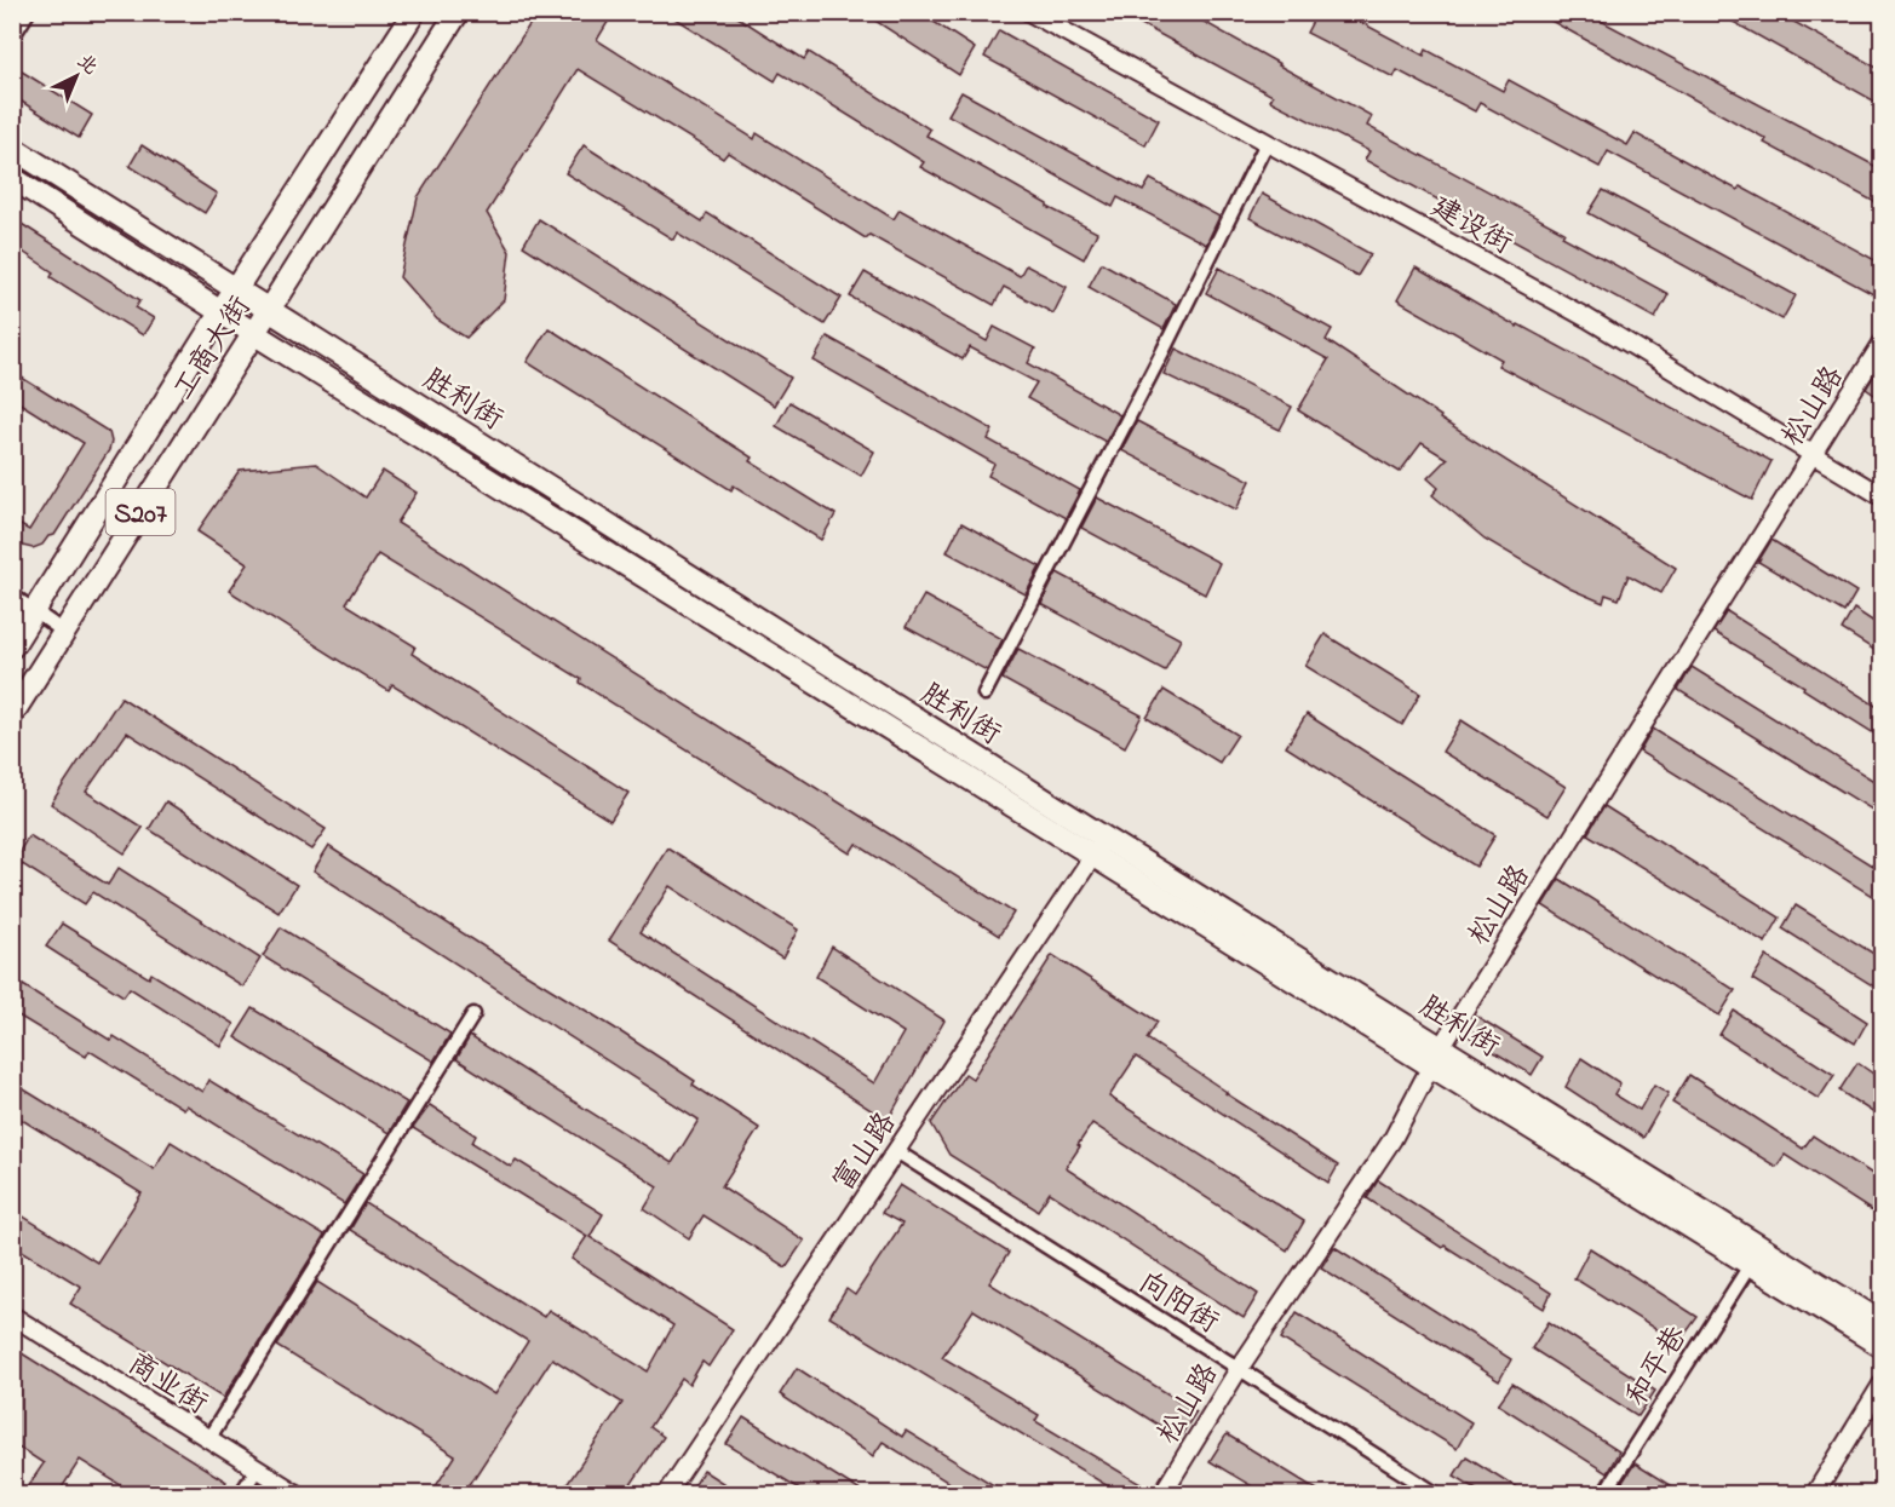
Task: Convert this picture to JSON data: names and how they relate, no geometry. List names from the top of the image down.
{
  "streets": {
    "main road": ["工商大街", "胜利街", "S207"],
    "street": [
      "建设街",
      "松山路",
      "富山路",
      "向阳街",
      "和平巷",
      "商业街"
    ]
  },
  "crossings": [
    ["建设街", "松山路"],
    ["工商大街", "胜利街"],
    ["胜利街", "松山路"],
    ["胜利街", "富山路"],
    ["胜利街", "和平巷"],
    ["松山路", "向阳街"],
    ["富山路", "向阳街"]
  ],
  "north": "top right"
}
